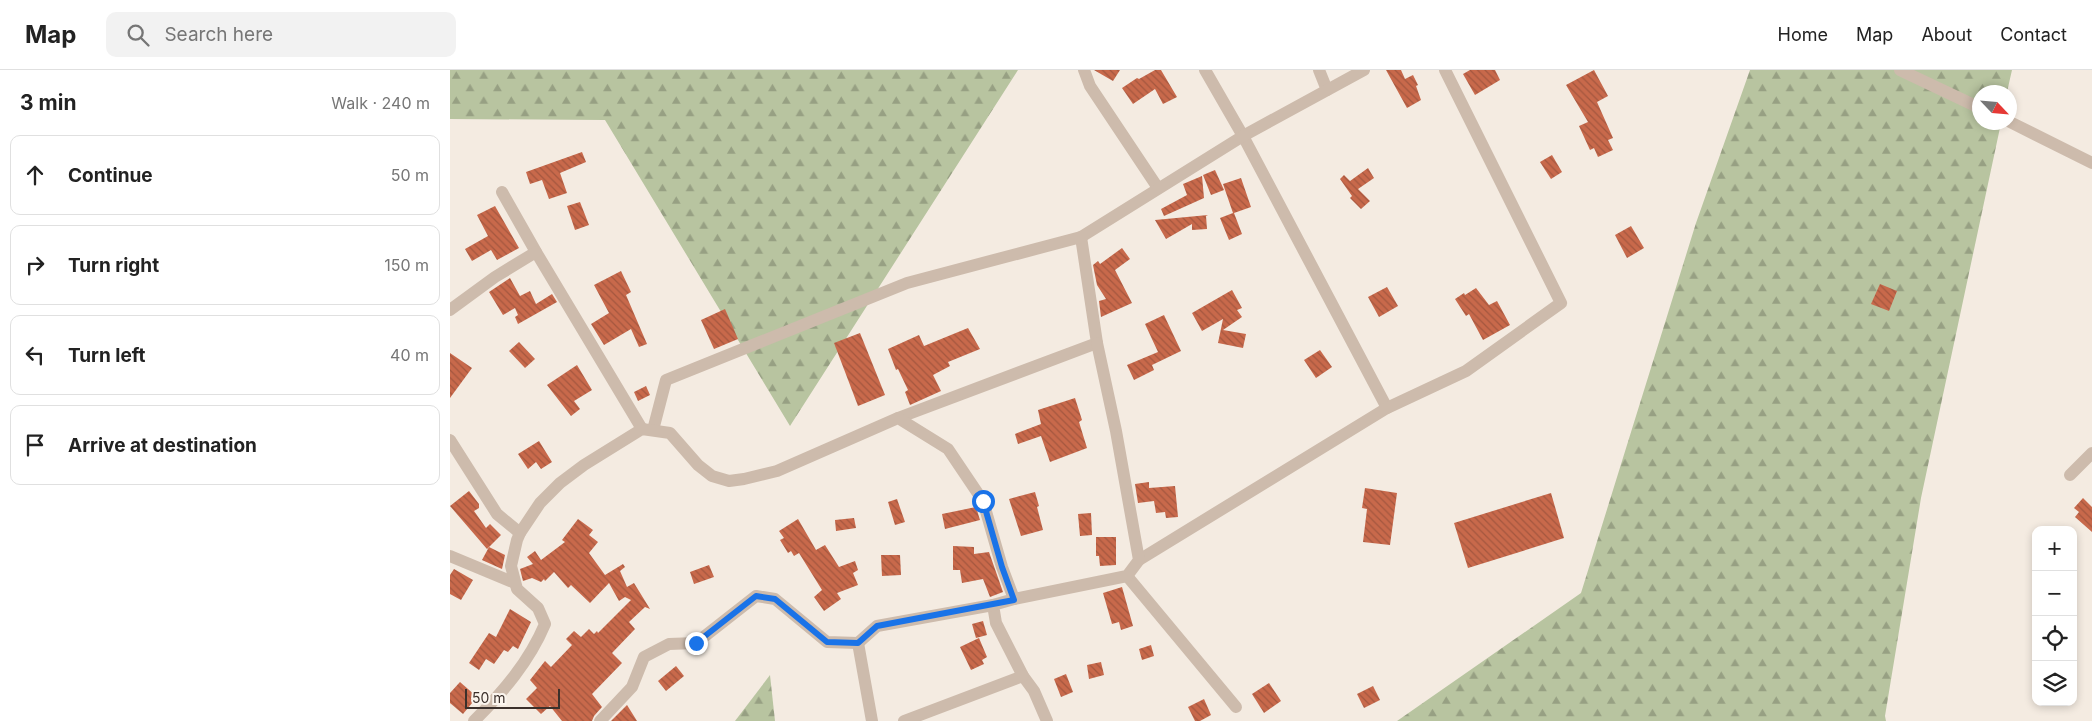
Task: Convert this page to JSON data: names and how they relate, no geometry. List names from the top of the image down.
{
  "scale_bar": "50 m",
  "north": "bottom right",
  "page": {
    "header": "Map",
    "search": "Search here",
    "nav": [
      "Home",
      "Map",
      "About",
      "Contact"
    ],
    "heading": ["3 min", "Walk · 240 m"],
    "list": [
      ["Continue", "50 m"],
      ["Turn right", "150 m"],
      ["Turn left", "40 m"],
      "Arrive at destination"
    ],
    "map_buttons": ["+", "−"],
    "scale": "50 m"
  }
}
